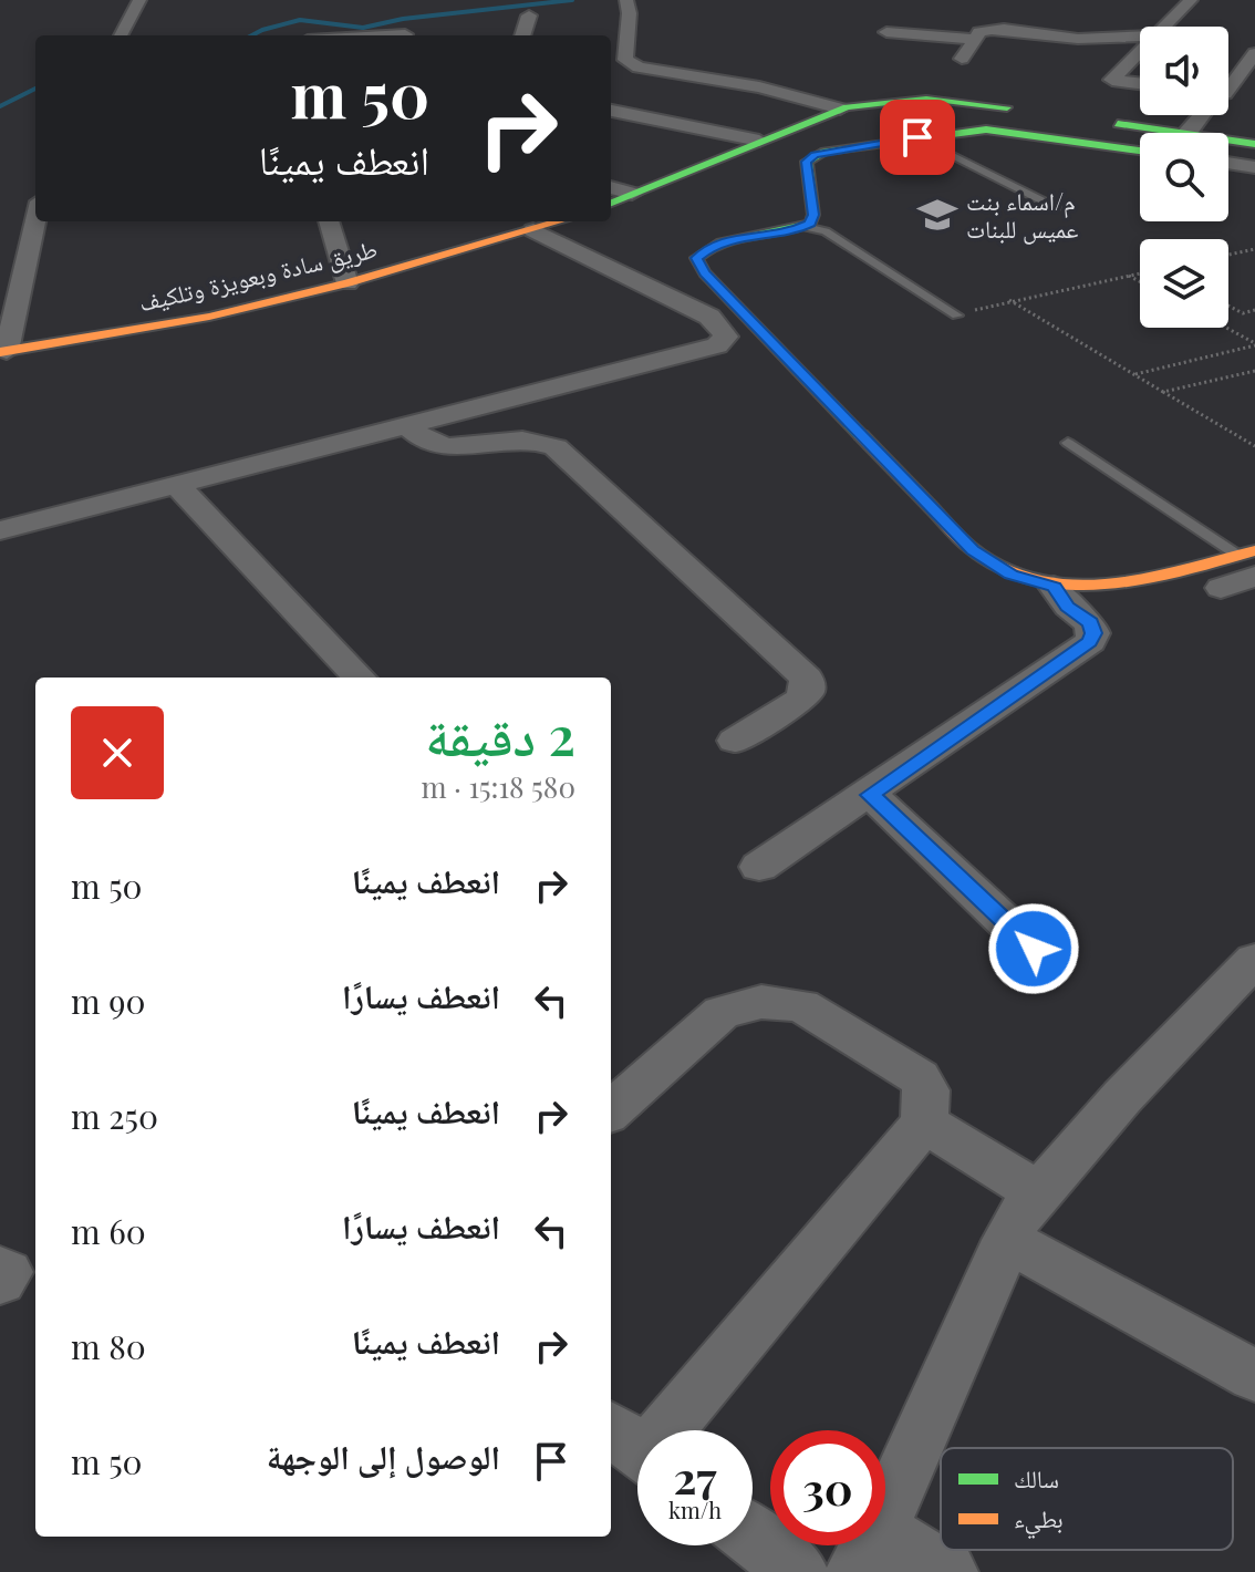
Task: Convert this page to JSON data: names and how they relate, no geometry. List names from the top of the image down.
{
  "streets": {
    "main road": ["طريق سادة وبعويزة وتلكيف"]
  },
  "places": {
    "school or university": ["م/اسماء بنت عميس للبنات"]
  },
  "legend": ["سالك", "بطيء"],
  "page": {
    "turn": ["50 m", "انعطف يمينًا"],
    "heading": ["2 دقيقة", "580 m · 15:18"],
    "list": [
      {
        "name": "انعطف يمينًا",
        "value": "50 m"
      },
      {
        "name": "انعطف يسارًا",
        "value": "90 m"
      },
      {
        "name": "انعطف يمينًا",
        "value": "250 m"
      },
      {
        "name": "انعطف يسارًا",
        "value": "60 m"
      },
      {
        "name": "انعطف يمينًا",
        "value": "80 m"
      },
      {
        "name": "الوصول إلى الوجهة",
        "value": "50 m"
      }
    ],
    "speed": "27 km/h",
    "limit": "30"
  }
}
